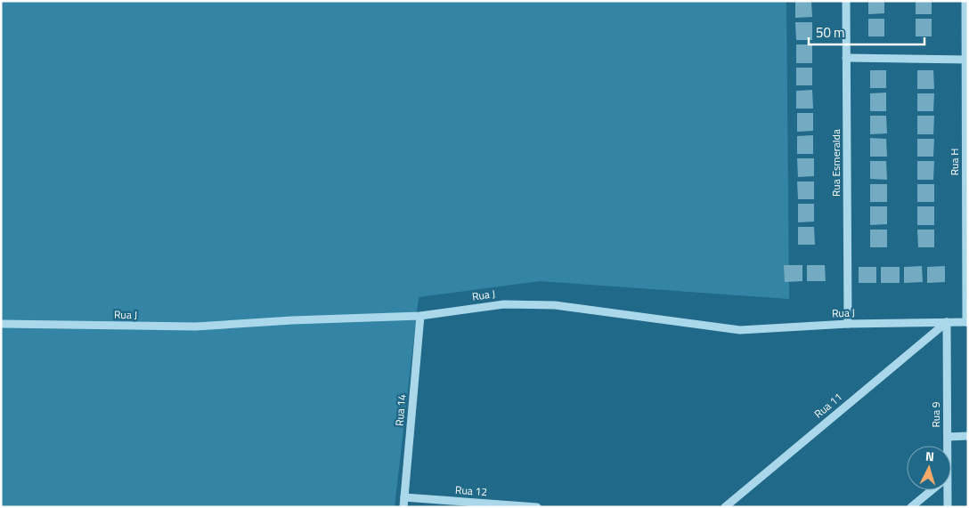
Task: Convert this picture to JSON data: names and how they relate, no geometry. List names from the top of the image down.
{
  "streets": {
    "street": [
      "Rua H",
      "Rua Esmeralda",
      "Rua J",
      "Rua 11",
      "Rua 14",
      "Rua 9",
      "Rua 12"
    ]
  },
  "crossings": [
    ["Rua H", "Rua J"],
    ["Rua Esmeralda", "Rua J"],
    ["Rua J", "Rua 11"],
    ["Rua J", "Rua 14"],
    ["Rua J", "Rua 9"],
    ["Rua 11", "Rua 9"],
    ["Rua 14", "Rua 12"]
  ],
  "scale_bar": "50 m",
  "north": "top"
}
